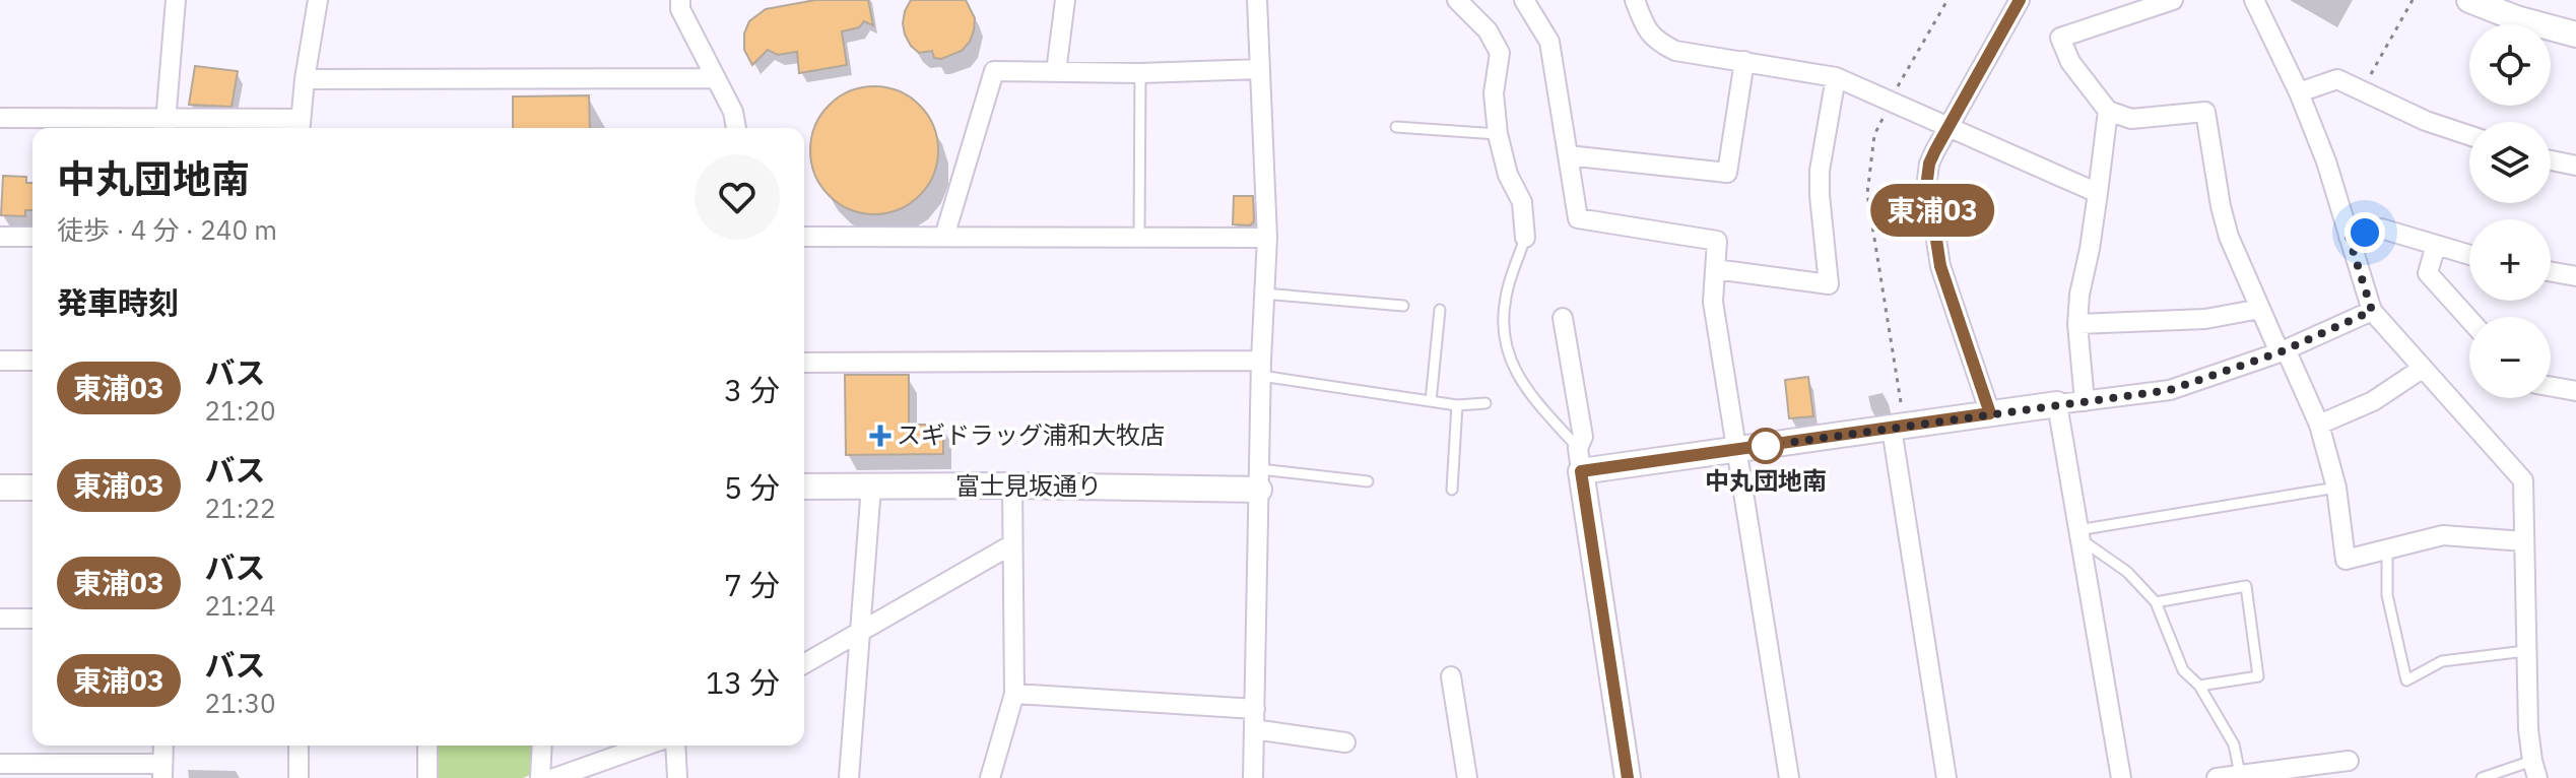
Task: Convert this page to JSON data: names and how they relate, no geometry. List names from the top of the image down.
{
  "streets": {
    "street": ["富士見坂通り"]
  },
  "places": {
    "health": ["スギドラッグ浦和大牧店"],
    "other": ["中丸団地南"]
  },
  "lines": ["bus line 東浦03"],
  "page": {
    "on_map": "東浦03",
    "map_buttons": ["+", "−"],
    "heading": [
      ["中丸団地南", "徒歩 · 4 分 · 240 m"],
      "発車時刻"
    ],
    "list": [
      {
        "mark": "東浦03",
        "name": "バス",
        "note": "21:20",
        "value": "3 分"
      },
      {
        "mark": "東浦03",
        "name": "バス",
        "note": "21:22",
        "value": "5 分"
      },
      {
        "mark": "東浦03",
        "name": "バス",
        "note": "21:24",
        "value": "7 分"
      },
      {
        "mark": "東浦03",
        "name": "バス",
        "note": "21:30",
        "value": "13 分"
      }
    ]
  }
}
